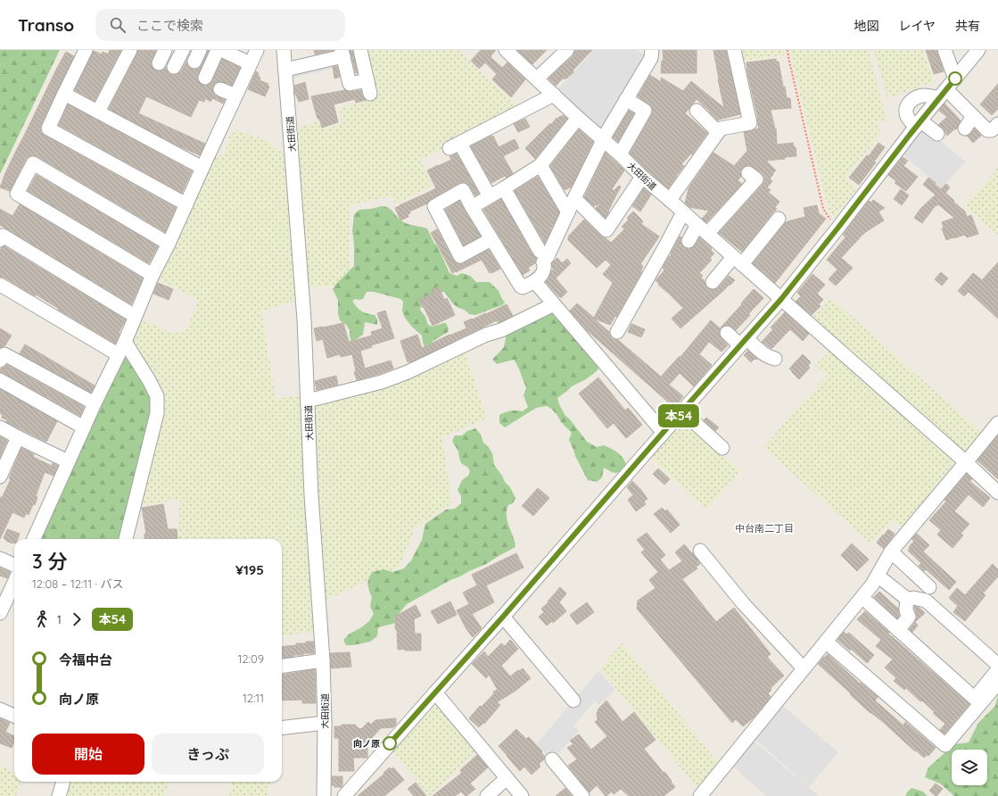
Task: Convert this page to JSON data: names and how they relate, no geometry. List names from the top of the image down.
{
  "streets": {
    "street": ["大田街道"]
  },
  "districts": ["中台南二丁目"],
  "places": ["向ノ原"],
  "lines": ["bus line 本54"],
  "page": {
    "header": "Transo",
    "search": "ここで検索",
    "nav": ["地図", "レイヤ", "共有"],
    "on_map": "本54",
    "heading": ["3 分", "12:08 – 12:11 · バス", "¥195"],
    "legs": ["1", "本54"],
    "list": [
      {
        "name": "今福中台",
        "value": "12:09"
      },
      {
        "name": "向ノ原",
        "value": "12:11"
      }
    ],
    "buttons": ["開始", "きっぷ"]
  }
}
